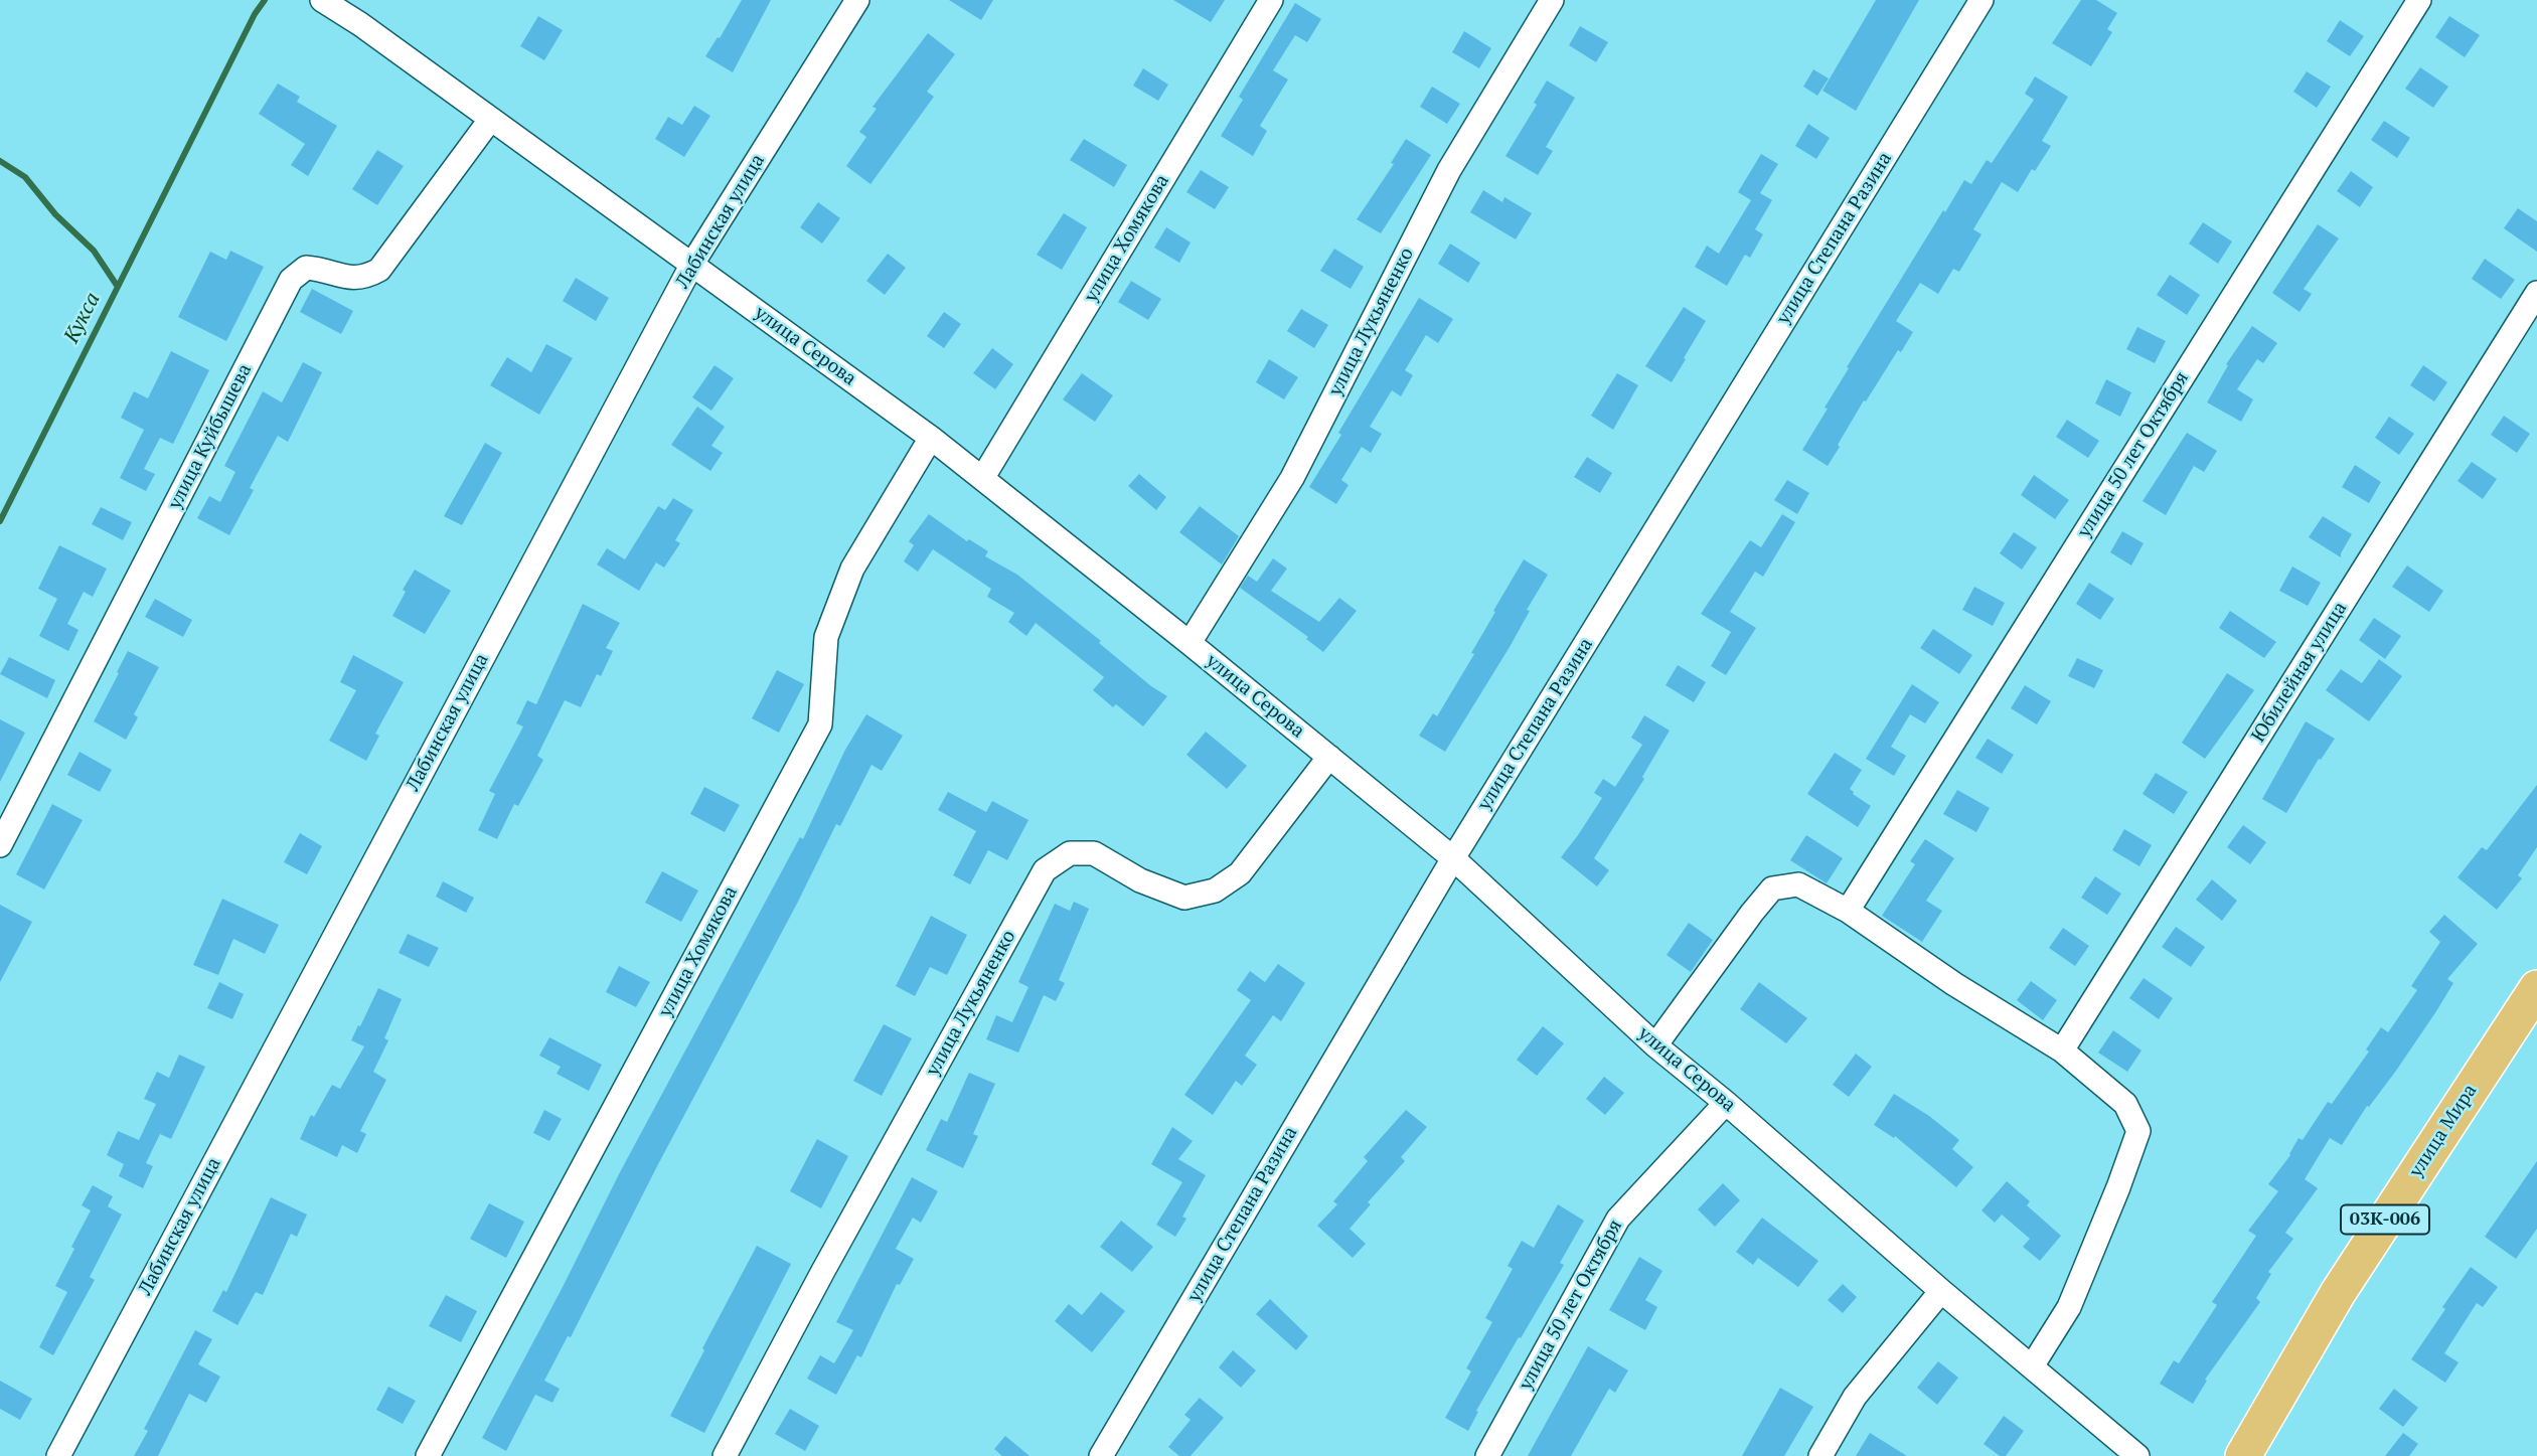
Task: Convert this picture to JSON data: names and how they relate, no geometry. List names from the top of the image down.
{
  "streets": {
    "main road": ["улица Мира", "03К-006"],
    "street": [
      "Лабинская улица",
      "улица Хомякова",
      "улица Степана Разина",
      "улица Лукьяненко",
      "улица Серова",
      "улица Куйбышева",
      "улица 50 лет Октября",
      "Юбилейная улица"
    ]
  },
  "crossings": [
    ["Лабинская улица", "улица Серова"],
    ["улица Хомякова", "улица Серова"],
    ["улица Степана Разина", "улица Серова"],
    ["улица Лукьяненко", "улица Серова"],
    ["улица Серова", "улица Куйбышева"],
    ["улица Серова", "улица 50 лет Октября"]
  ],
  "water": ["Кукса"]
}
